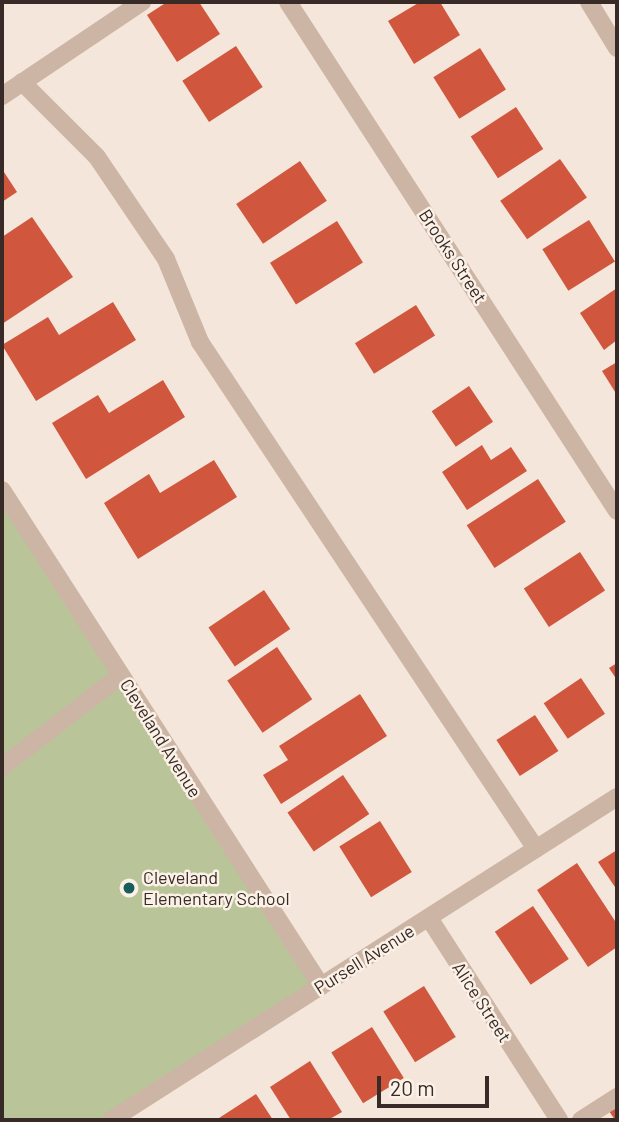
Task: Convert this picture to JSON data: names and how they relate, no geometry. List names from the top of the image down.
{
  "streets": {
    "street": [
      "Brooks Street",
      "Cleveland Avenue",
      "Pursell Avenue",
      "Alice Street"
    ]
  },
  "crossings": [
    ["Cleveland Avenue", "Pursell Avenue"],
    ["Pursell Avenue", "Alice Street"]
  ],
  "places": ["Cleveland Elementary School"],
  "scale_bar": "20 m"
}
